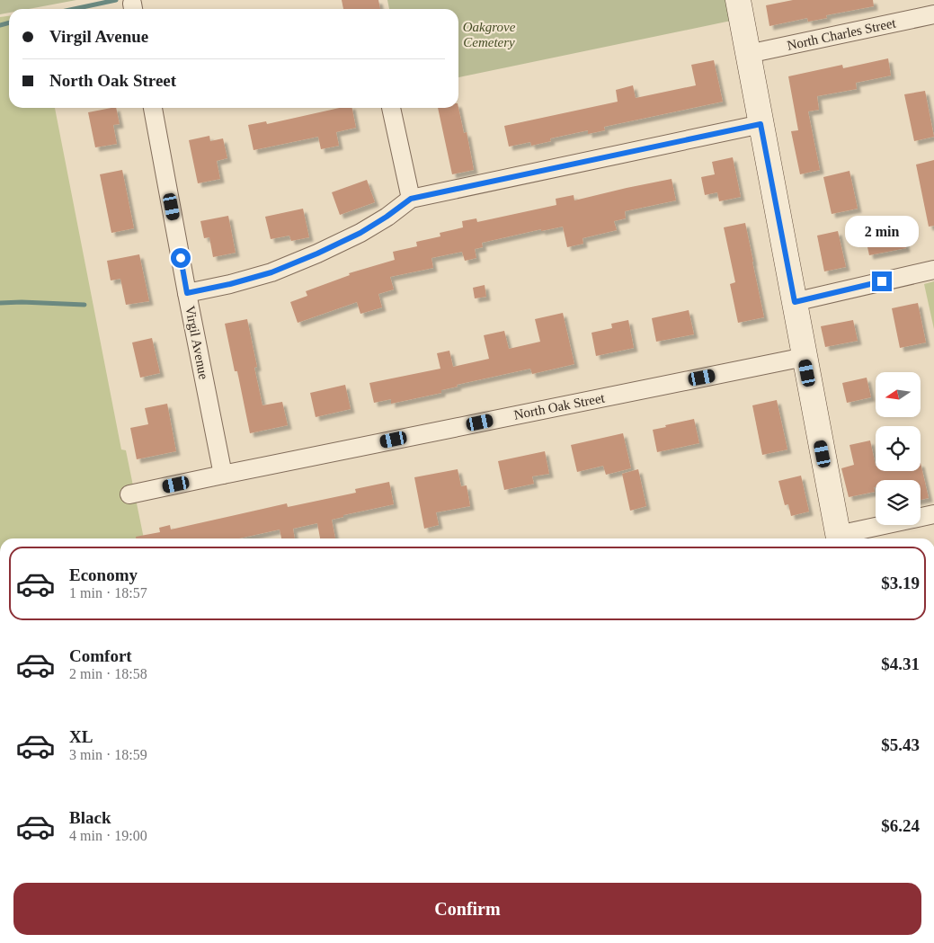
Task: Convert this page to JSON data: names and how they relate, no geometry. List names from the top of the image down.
{
  "streets": {
    "street": ["North Charles Street", "Virgil Avenue", "North Oak Street"]
  },
  "crossings": [
    ["Virgil Avenue", "North Oak Street"]
  ],
  "parks": ["Oakgrove Cemetery"],
  "north": "left",
  "page": {
    "banner": ["Virgil Avenue", "North Oak Street"],
    "bubble": "2 min",
    "list": [
      {
        "name": "Economy",
        "note": "1 min · 18:57",
        "value": "$3.19"
      },
      {
        "name": "Comfort",
        "note": "2 min · 18:58",
        "value": "$4.31"
      },
      {
        "name": "XL",
        "note": "3 min · 18:59",
        "value": "$5.43"
      },
      {
        "name": "Black",
        "note": "4 min · 19:00",
        "value": "$6.24"
      }
    ],
    "buttons": "Confirm"
  }
}
